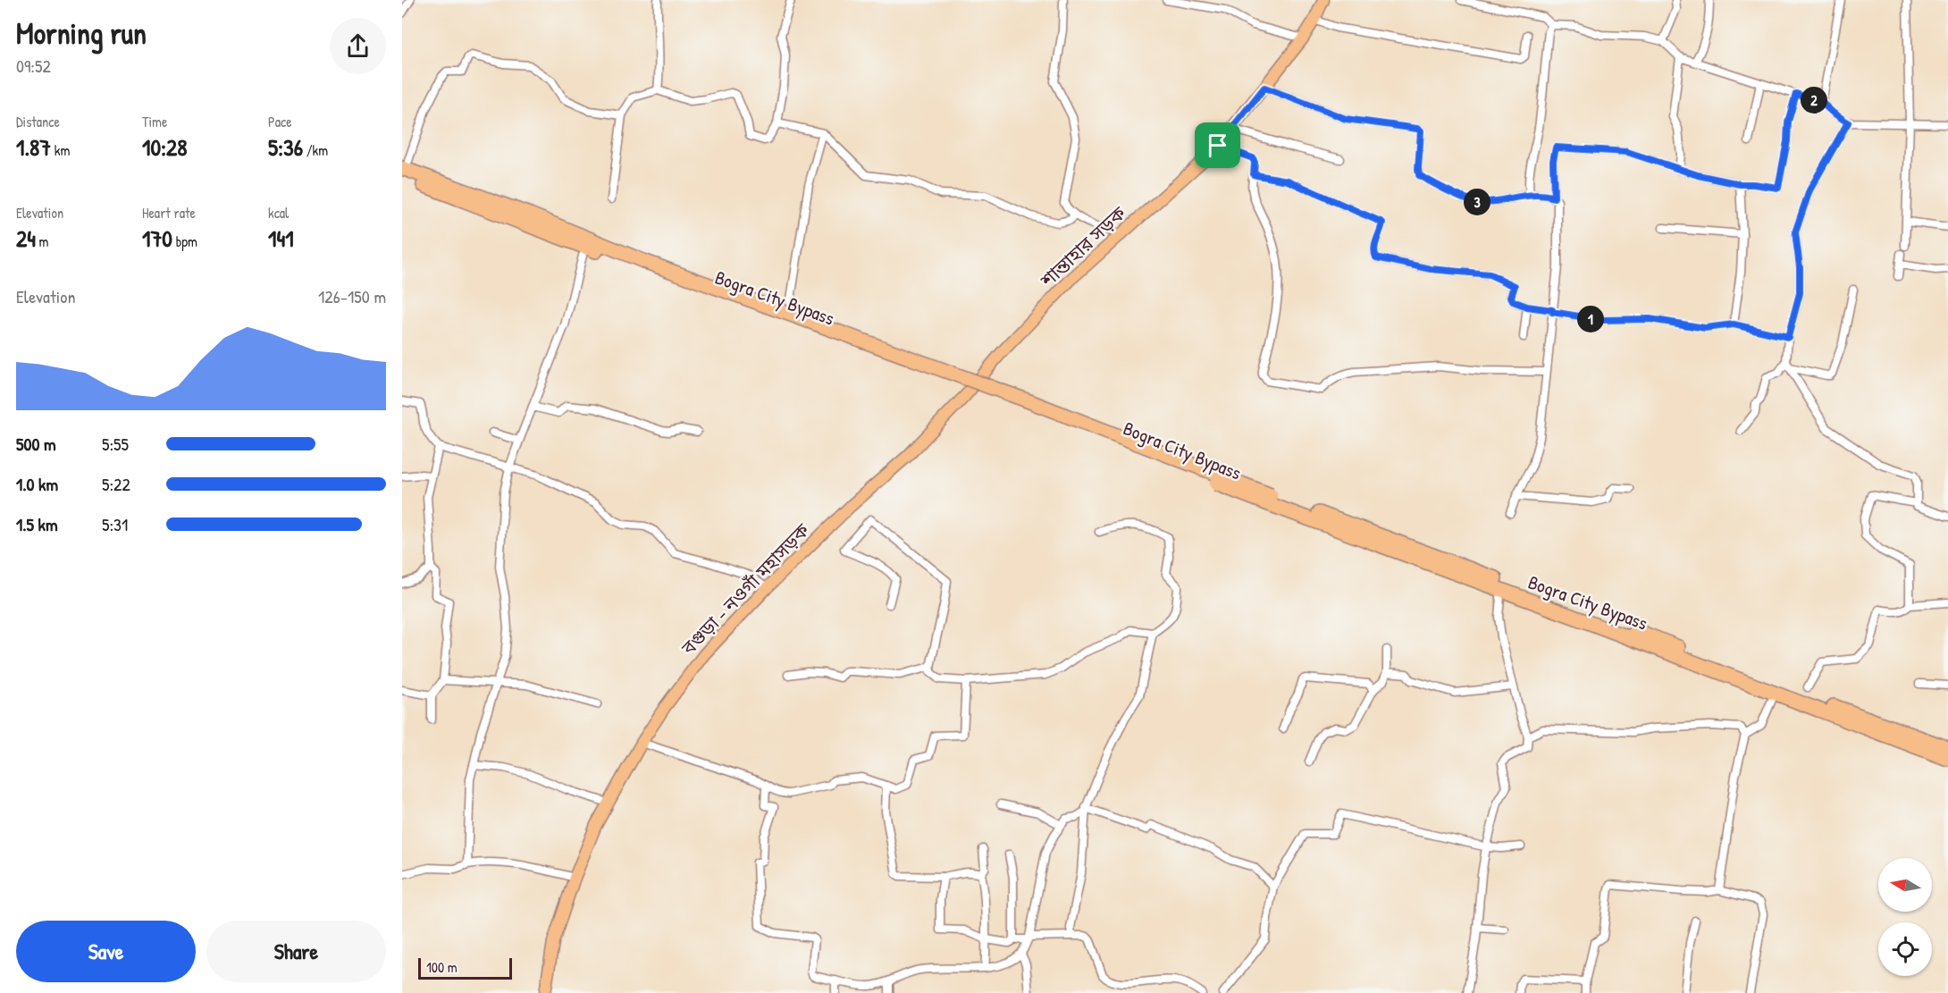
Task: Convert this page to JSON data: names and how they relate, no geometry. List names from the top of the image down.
{
  "streets": {
    "highway": ["Bogra City Bypass"],
    "main road": ["শান্তাহার সড়ক", "বগুড়া - নওগাঁ মহাসড়ক"]
  },
  "crossings": [
    ["শান্তাহার সড়ক", "বগুড়া - নওগাঁ মহাসড়ক"]
  ],
  "scale_bar": "100 m",
  "north": "left",
  "page": {
    "heading": ["Morning run", "09:52"],
    "pins": ["2", "3", "1"],
    "stats": [
      ["Distance", "1.87 km"],
      ["Time", "10:28"],
      ["Pace", "5:36 /km"],
      ["Elevation", "24 m"],
      ["Heart rate", "170 bpm"],
      ["kcal", "141"]
    ],
    "chart": ["Elevation", "126–150 m"],
    "list": [
      {
        "name": "500 m",
        "note": "5:55"
      },
      {
        "name": "1.0 km",
        "note": "5:22"
      },
      {
        "name": "1.5 km",
        "note": "5:31"
      }
    ],
    "buttons": ["Save", "Share"],
    "scale": "100 m"
  }
}
